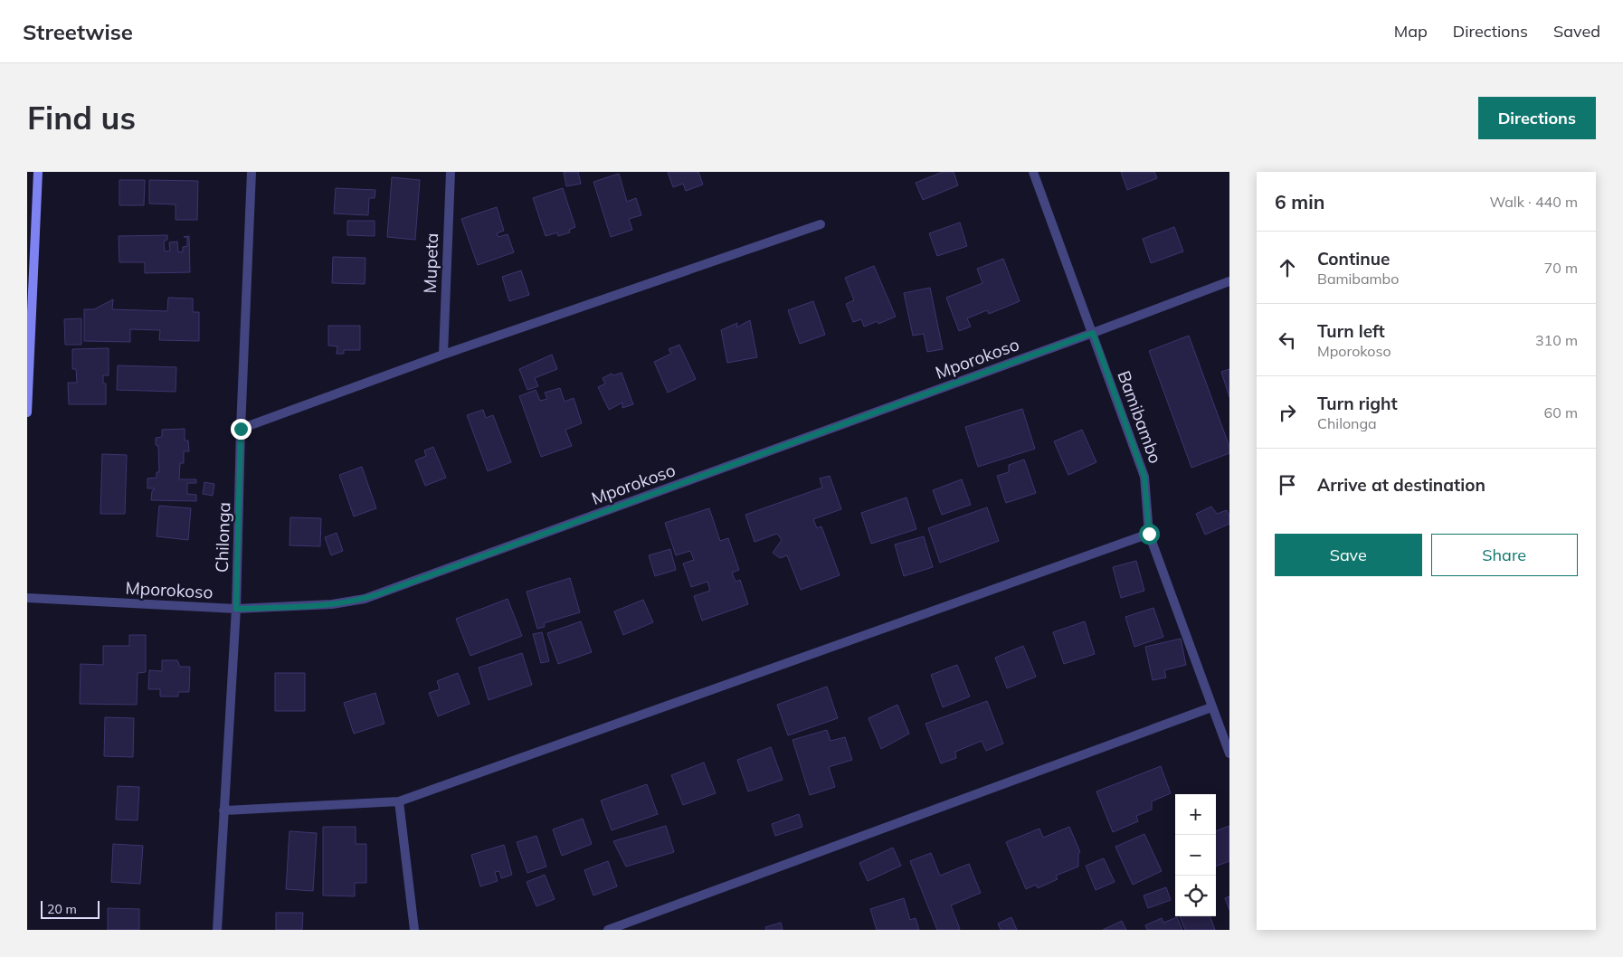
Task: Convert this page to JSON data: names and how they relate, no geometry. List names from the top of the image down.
{
  "streets": {
    "street": [
      "Mupeta",
      "Mporokoso",
      "Bamibambo",
      "Chilonga"
    ]
  },
  "crossings": [
    ["Mporokoso", "Bamibambo"],
    ["Mporokoso", "Chilonga"]
  ],
  "scale_bar": "20 m",
  "page": {
    "header": "Streetwise",
    "nav": ["Map", "Directions", "Saved"],
    "buttons": [
      "Directions",
      ["Save", "Share"]
    ],
    "title": "Find us",
    "heading": ["6 min", "Walk · 440 m"],
    "list": [
      ["Continue", "Bamibambo", "70 m"],
      ["Turn left", "Mporokoso", "310 m"],
      ["Turn right", "Chilonga", "60 m"],
      "Arrive at destination"
    ],
    "map_buttons": ["+", "−"],
    "scale": "20 m"
  }
}
